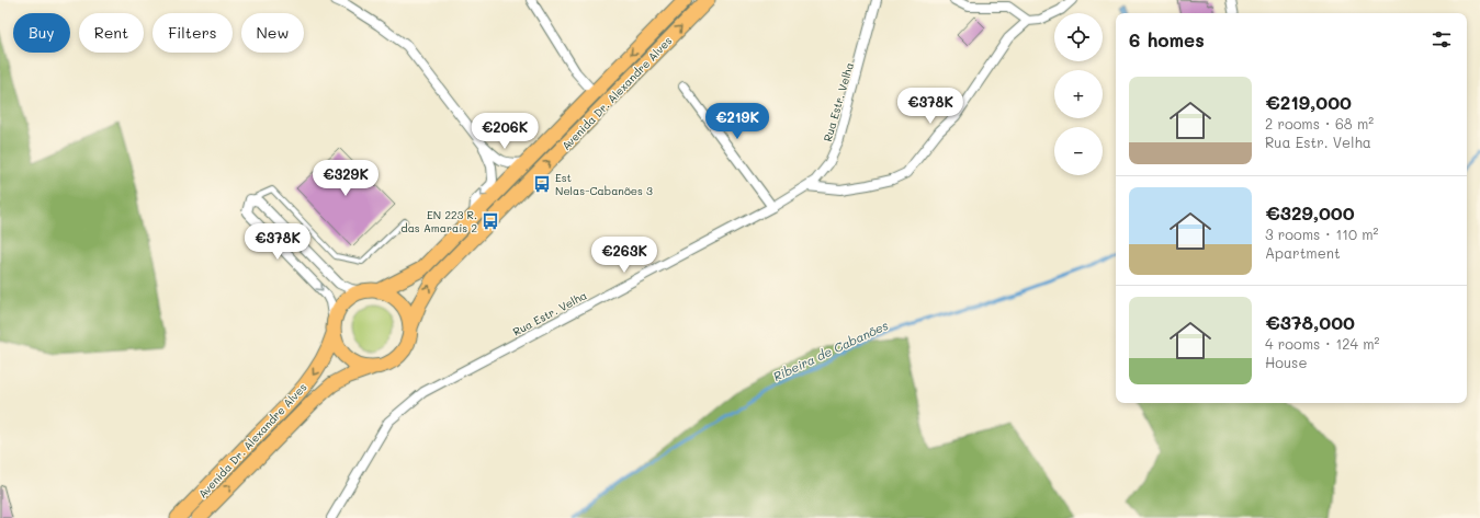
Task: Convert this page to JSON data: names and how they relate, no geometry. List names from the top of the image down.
{
  "streets": {
    "main road": ["Avenida Dr. Alexandre Alves"],
    "street": ["Rua Estr. Velha"]
  },
  "water": ["Ribeira de Cabanões"],
  "places": {
    "bus stop": ["Est Nelas-Cabanões 3", "EN 223 R. das Amarais 2"]
  },
  "page": {
    "map_buttons": ["+", "−"],
    "chip": [
      "Buy",
      "Rent",
      "Filters",
      "New"
    ],
    "heading": "6 homes",
    "list": [
      {
        "name": "€219,000",
        "note": "2 rooms · 68 m² · Rua Estr. Velha"
      },
      {
        "name": "€329,000",
        "note": "3 rooms · 110 m² · Apartment"
      },
      {
        "name": "€378,000",
        "note": "4 rooms · 124 m² · House"
      }
    ],
    "price": [
      "€378K",
      "€219K",
      "€206K",
      "€329K",
      "€378K",
      "€263K"
    ]
  }
}
